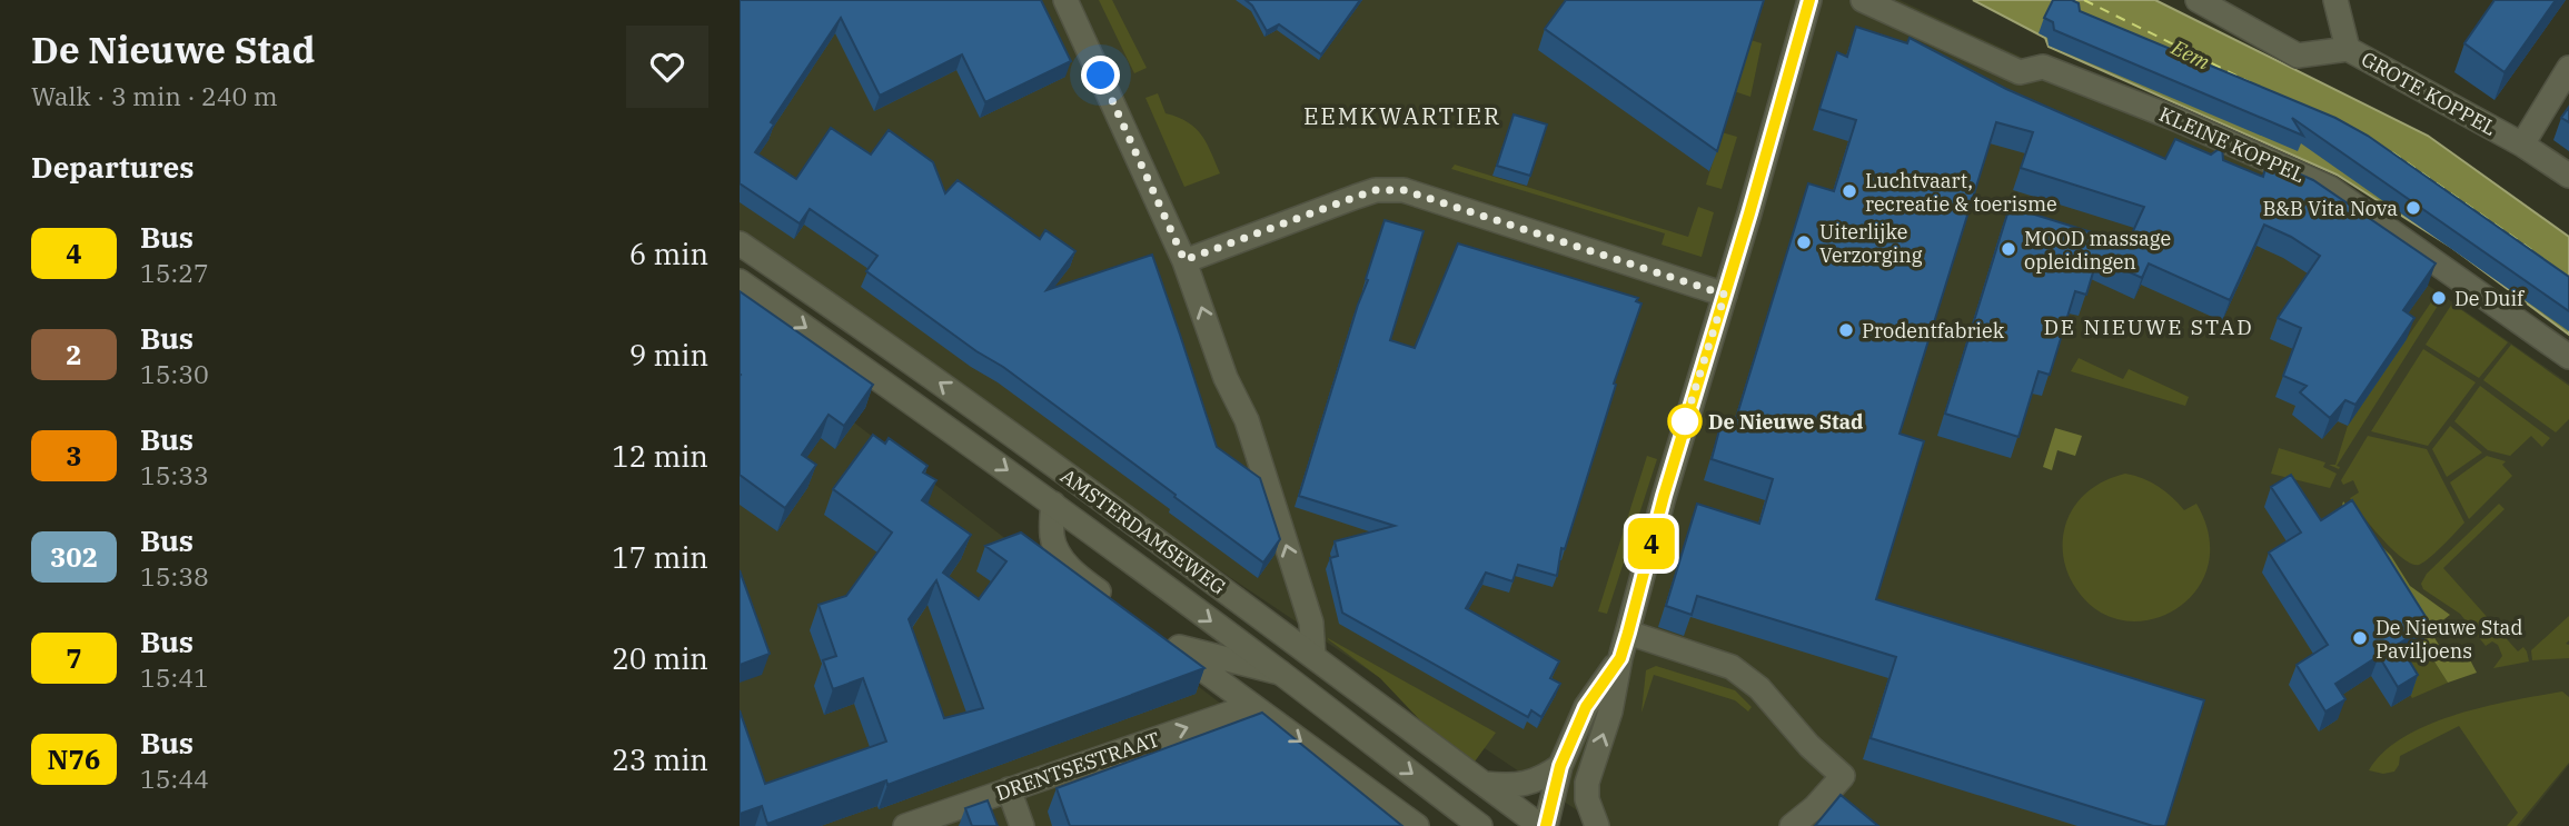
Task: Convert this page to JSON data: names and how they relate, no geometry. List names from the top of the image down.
{
  "streets": {
    "street": [
      "GROTE KOPPEL",
      "KLEINE KOPPEL",
      "AMSTERDAMSEWEG",
      "DRENTSESTRAAT"
    ]
  },
  "crossings": [
    ["AMSTERDAMSEWEG", "DRENTSESTRAAT"]
  ],
  "one_way": ["DRENTSESTRAAT"],
  "districts": ["EEMKWARTIER", "DE NIEUWE STAD"],
  "water": ["Eem"],
  "places": [
    "Luchtvaart, recreatie & toerisme",
    "B&B Vita Nova",
    "Uiterlijke Verzorging",
    "MOOD massage opleidingen",
    "De Duif",
    "Prodentfabriek",
    "De Nieuwe Stad",
    "De Nieuwe Stad Paviljoens"
  ],
  "lines": ["bus line 4"],
  "page": {
    "heading": [
      ["De Nieuwe Stad", "Walk · 3 min · 240 m"],
      "Departures"
    ],
    "on_map": "4",
    "list": [
      {
        "mark": "4",
        "name": "Bus",
        "note": "15:27",
        "value": "6 min"
      },
      {
        "mark": "2",
        "name": "Bus",
        "note": "15:30",
        "value": "9 min"
      },
      {
        "mark": "3",
        "name": "Bus",
        "note": "15:33",
        "value": "12 min"
      },
      {
        "mark": "302",
        "name": "Bus",
        "note": "15:38",
        "value": "17 min"
      },
      {
        "mark": "7",
        "name": "Bus",
        "note": "15:41",
        "value": "20 min"
      },
      {
        "mark": "N76",
        "name": "Bus",
        "note": "15:44",
        "value": "23 min"
      }
    ]
  }
}
